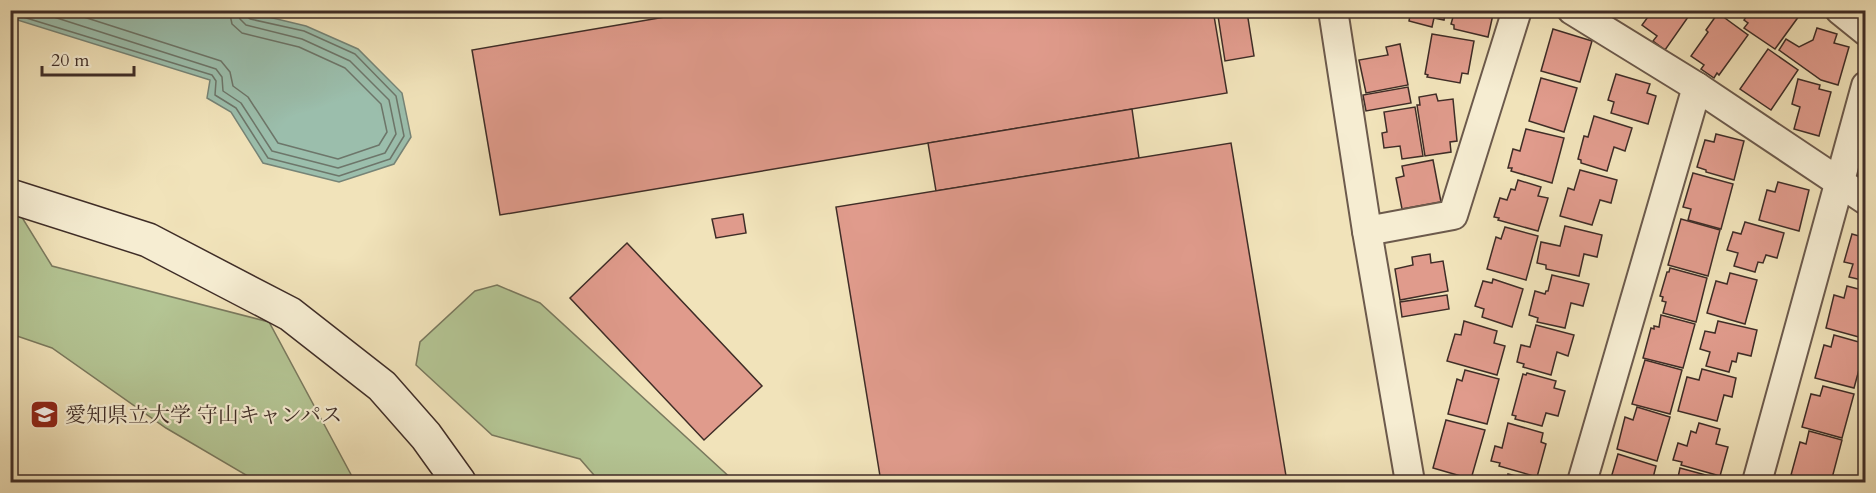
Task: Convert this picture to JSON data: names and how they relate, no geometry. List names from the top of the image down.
{
  "places": {
    "school or university": ["愛知県立大学 守山キャンパス"]
  },
  "scale_bar": "20 m"
}
